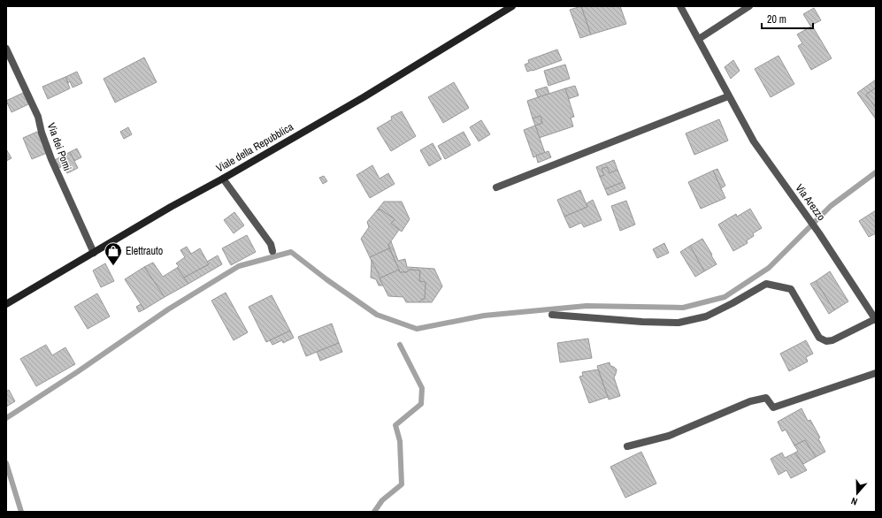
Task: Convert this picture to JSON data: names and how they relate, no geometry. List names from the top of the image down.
{
  "streets": {
    "main road": ["Viale della Repubblica"],
    "street": ["Via dei Pomi", "Via Arezzo"]
  },
  "crossings": [
    ["Via dei Pomi", "Viale della Repubblica"]
  ],
  "places": {
    "shop": ["Elettrauto"]
  },
  "scale_bar": "20 m",
  "north": "bottom"
}
